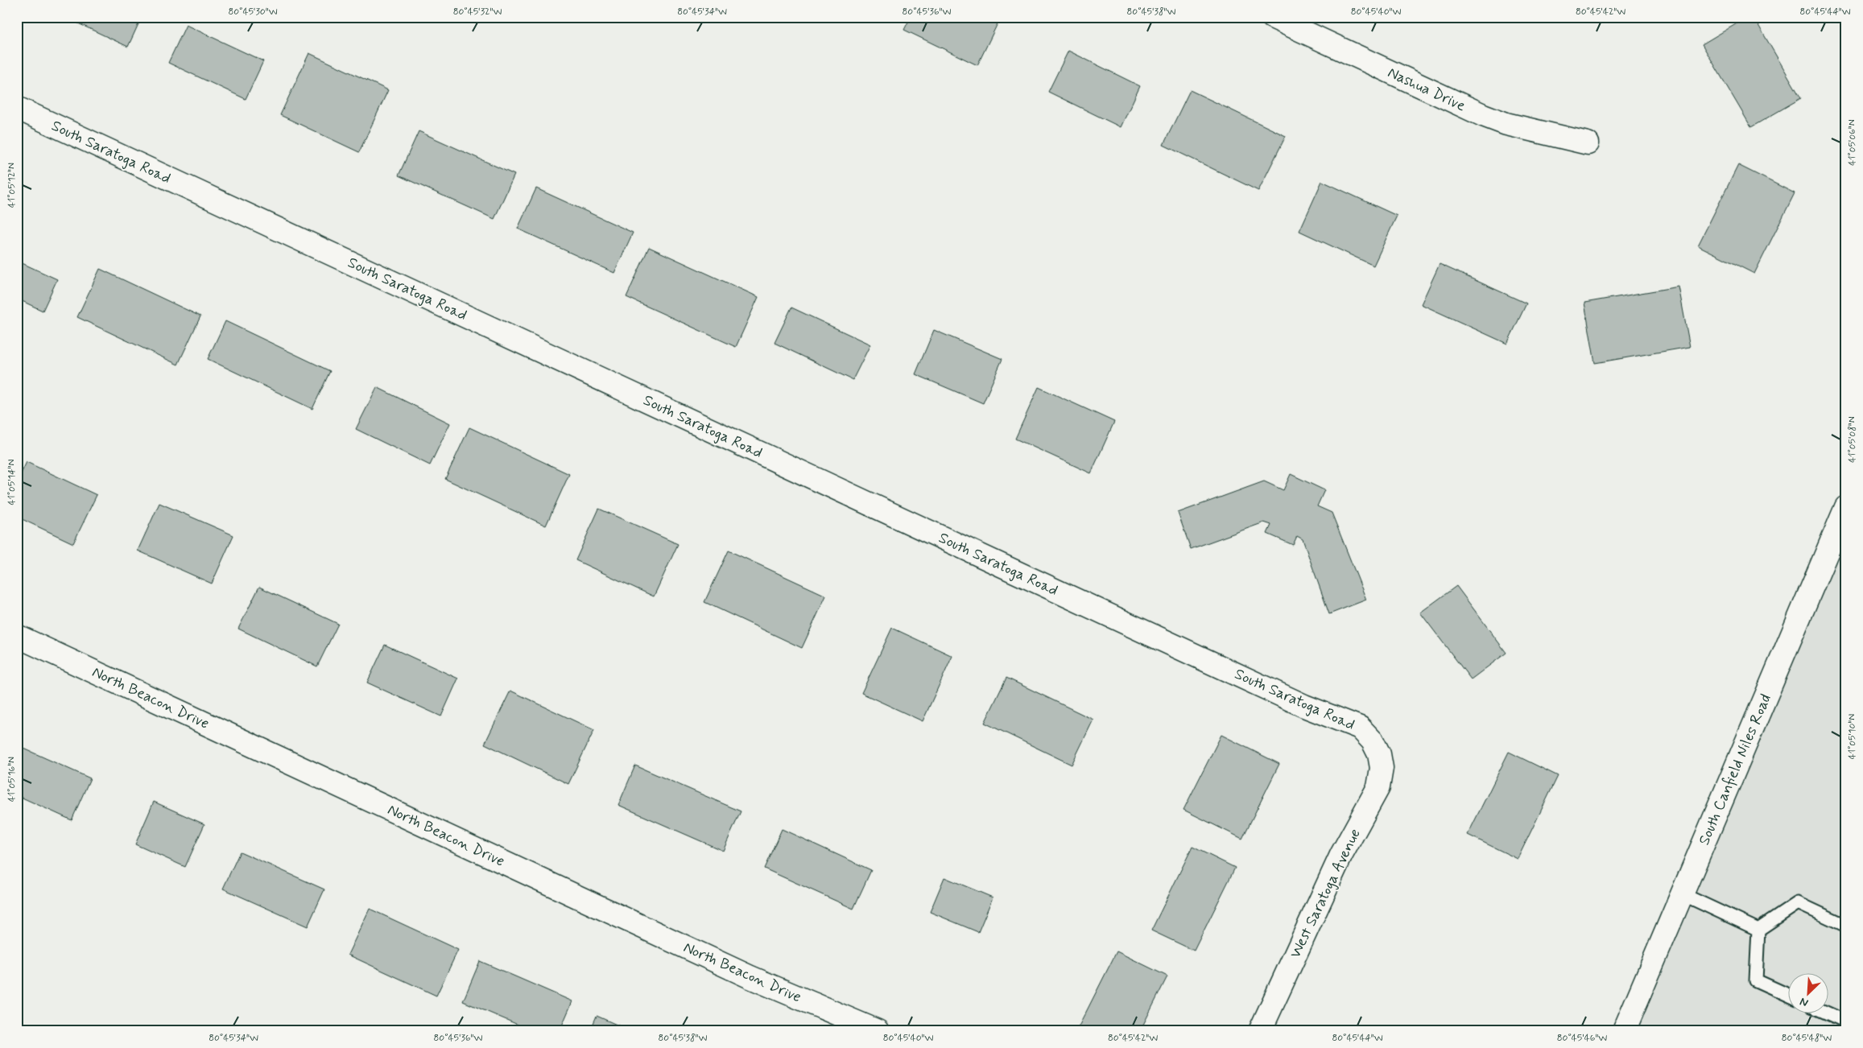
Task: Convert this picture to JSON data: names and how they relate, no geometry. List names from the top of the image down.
{
  "streets": {
    "street": [
      "Nashua Drive",
      "South Saratoga Road",
      "North Beacon Drive",
      "South Canfield Niles Road",
      "West Saratoga Avenue"
    ]
  },
  "crossings": [
    ["South Saratoga Road", "West Saratoga Avenue"]
  ],
  "north": "bottom left",
  "coordinates": [
    "80°45'30\"W",
    "80°45'32\"W",
    "80°45'34\"W",
    "80°45'36\"W",
    "80°45'38\"W",
    "80°45'40\"W",
    "80°45'42\"W",
    "80°45'44\"W",
    "41°05'06\"N",
    "41°05'12\"N",
    "41°05'08\"N",
    "41°05'14\"N",
    "41°05'10\"N",
    "41°05'16\"N",
    "80°45'46\"W",
    "80°45'48\"W"
  ]
}
